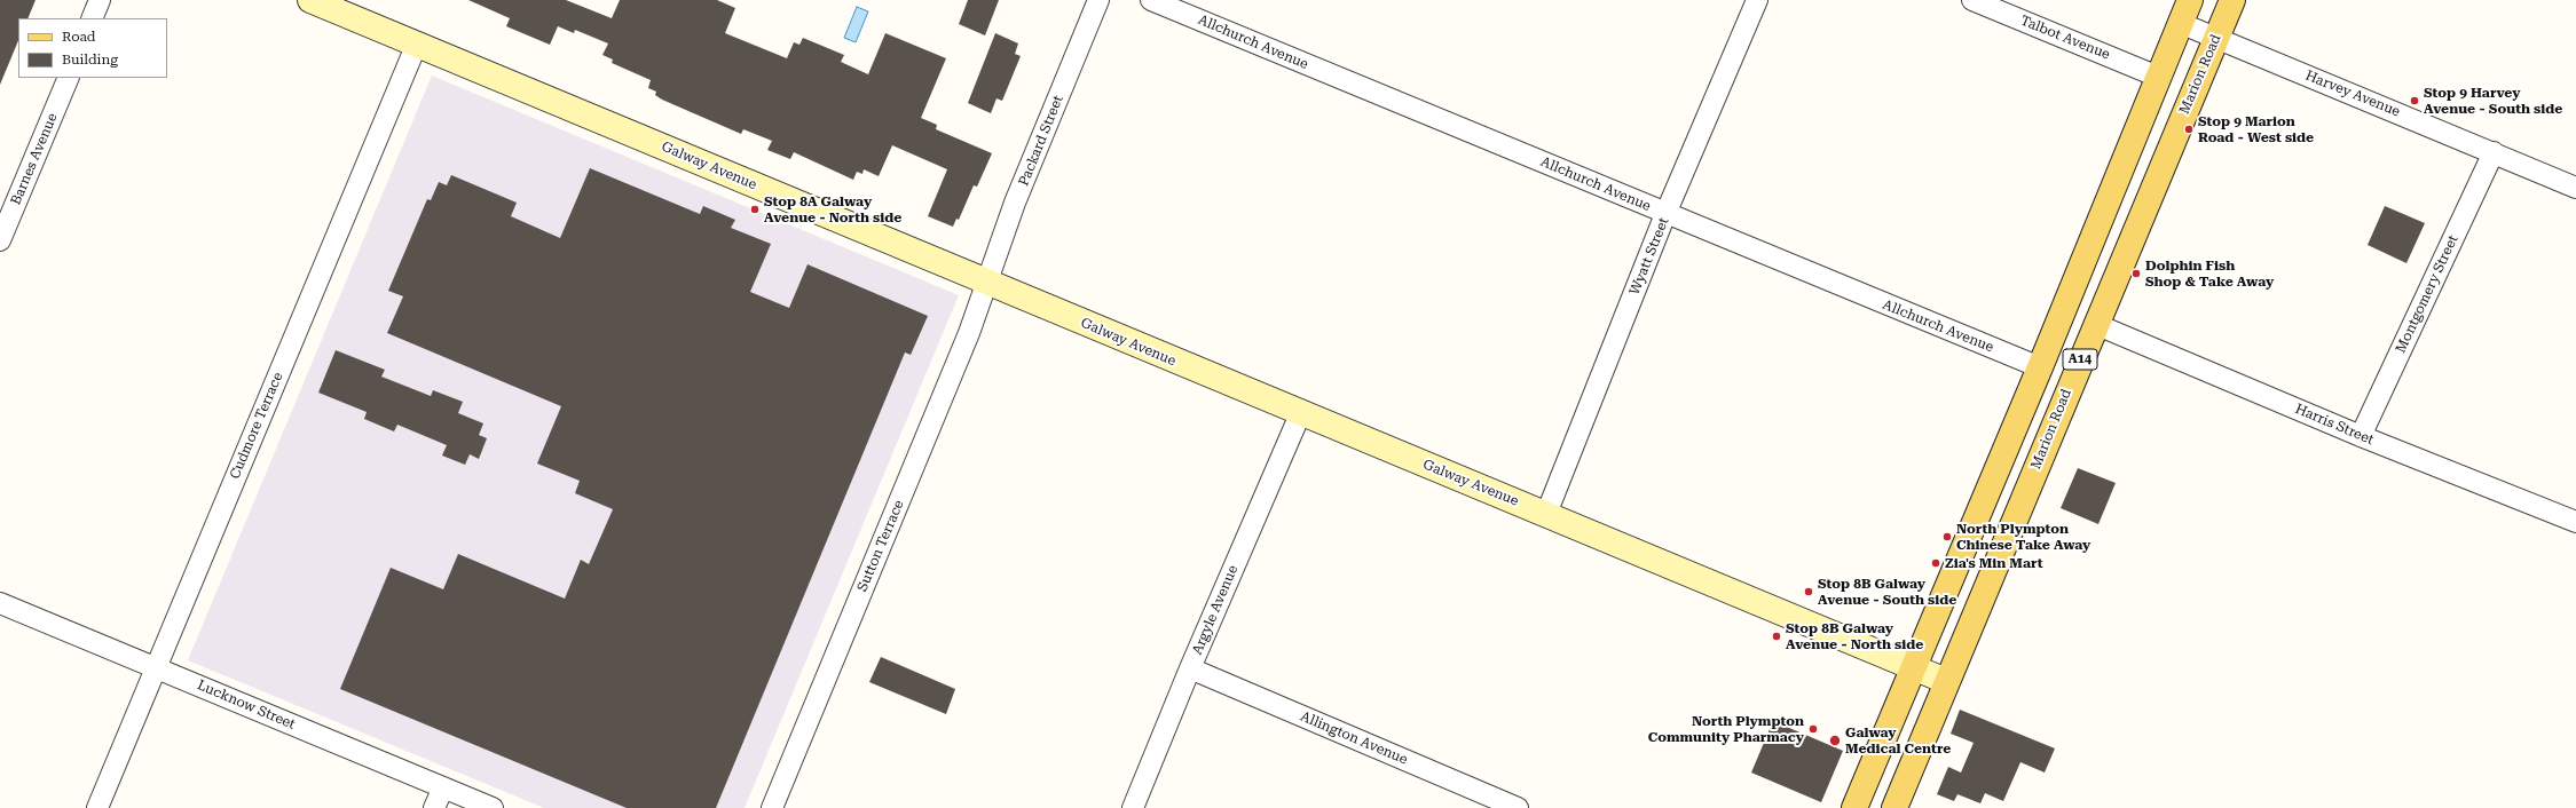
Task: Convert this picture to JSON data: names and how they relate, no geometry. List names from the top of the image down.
{
  "streets": {
    "main road": ["Marion Road", "A14"],
    "street": [
      "Talbot Avenue",
      "Allchurch Avenue",
      "Harvey Avenue",
      "Packard Street",
      "Barnes Avenue",
      "Galway Avenue",
      "Wyatt Street",
      "Montgomery Street",
      "Harris Street",
      "Cudmore Terrace",
      "Sutton Terrace",
      "Argyle Avenue",
      "Lucknow Street",
      "Allington Avenue"
    ]
  },
  "crossings": [
    ["Talbot Avenue", "A14"],
    ["Allchurch Avenue", "Wyatt Street"],
    ["Allchurch Avenue", "A14"],
    ["Marion Road", "Harvey Avenue"],
    ["Marion Road", "Galway Avenue"],
    ["Marion Road", "Harris Street"],
    ["Harvey Avenue", "Montgomery Street"],
    ["Harvey Avenue", "A14"],
    ["Packard Street", "Galway Avenue"],
    ["Packard Street", "Sutton Terrace"],
    ["Galway Avenue", "Wyatt Street"],
    ["Galway Avenue", "A14"],
    ["Galway Avenue", "Cudmore Terrace"],
    ["Galway Avenue", "Sutton Terrace"],
    ["Galway Avenue", "Argyle Avenue"],
    ["Montgomery Street", "Harris Street"],
    ["Cudmore Terrace", "Lucknow Street"],
    ["Argyle Avenue", "Allington Avenue"]
  ],
  "places": [
    "Stop 9 Harvey Avenue - South side",
    "Stop 9 Marion Road - West side",
    "Stop 8A Galway Avenue - North side",
    "Dolphin Fish Shop & Take Away",
    "North Plympton Chinese Take Away",
    "Zia's Min Mart",
    "Stop 8B Galway Avenue - South side",
    "Stop 8B Galway Avenue - North side",
    "North Plympton Community Pharmacy",
    "Galway Medical Centre"
  ],
  "legend": ["Road", "Building"]
}
